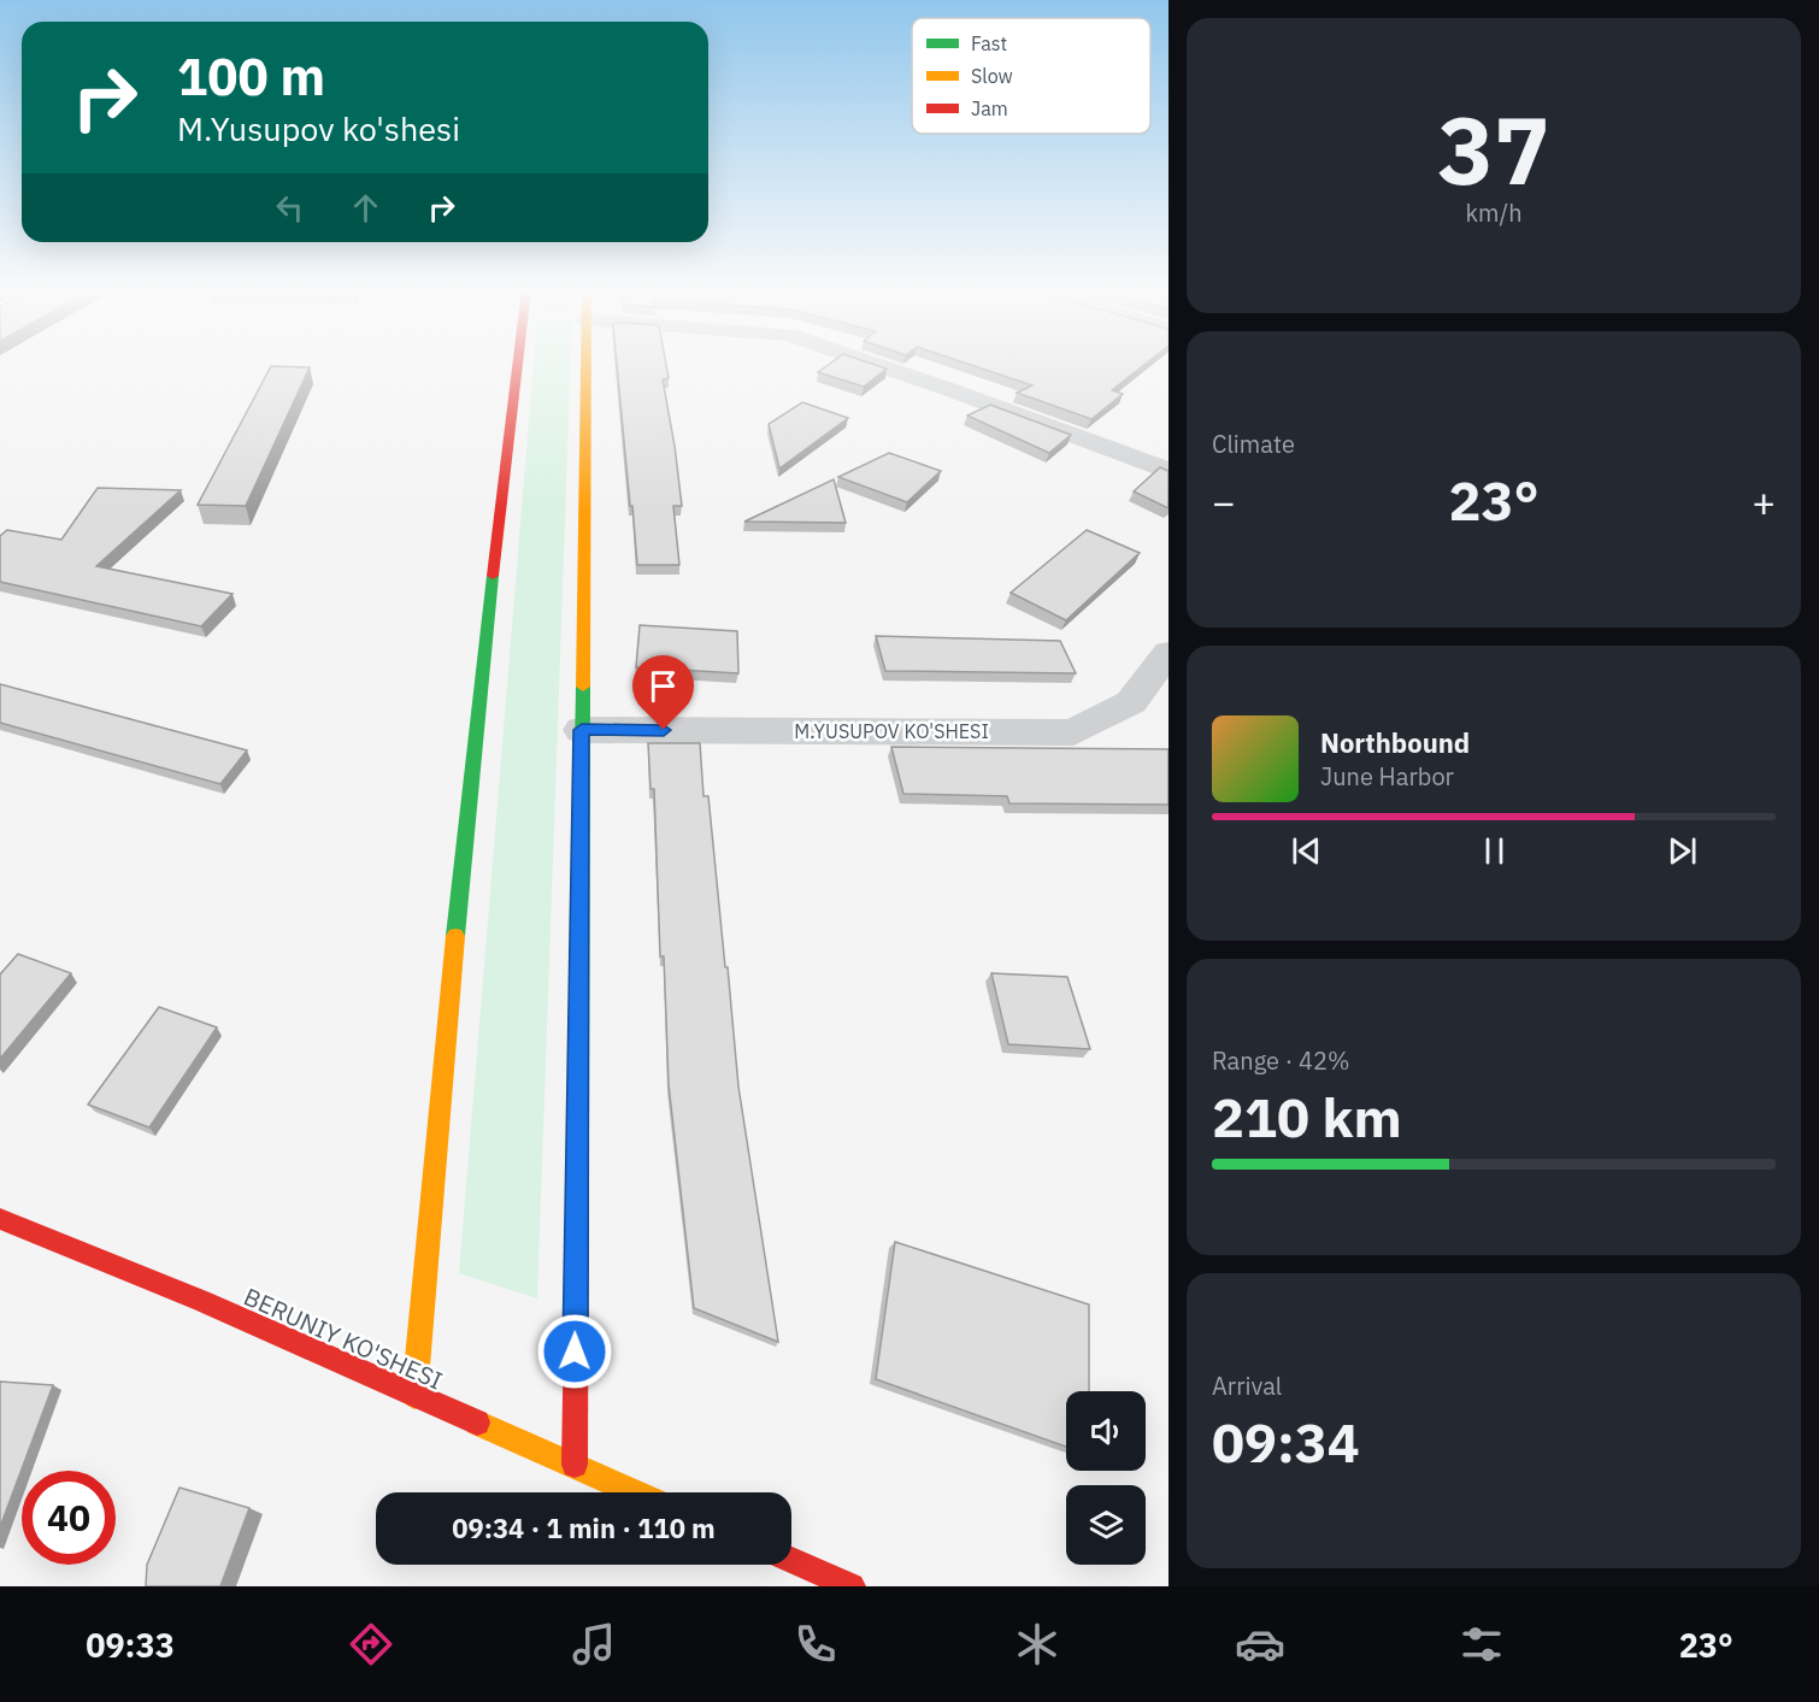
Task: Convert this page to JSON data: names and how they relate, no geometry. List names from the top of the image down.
{
  "streets": {
    "street": ["M.YUSUPOV KO'SHESI", "BERUNIY KO'SHESI"]
  },
  "legend": ["Fast", "Slow", "Jam"],
  "page": {
    "tile": [
      ["37", "km/h"],
      "Climate",
      ["Range · 42%", "210 km"],
      ["Arrival", "09:34"]
    ],
    "turn": ["100 m", "M.Yusupov ko'shesi"],
    "heat": ["−", "23°", "+"],
    "song": ["Northbound", "June Harbor"],
    "limit": "40",
    "trip": "09:34 · 1 min · 110 m",
    "tabs": ["09:33", "23°"]
  }
}
